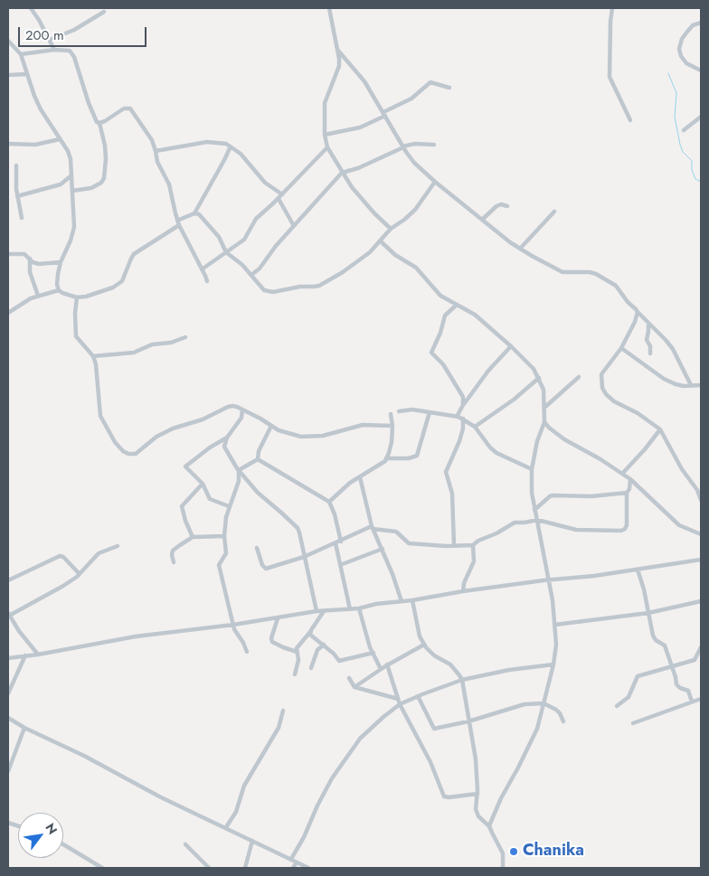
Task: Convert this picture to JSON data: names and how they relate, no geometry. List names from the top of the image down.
{
  "places": ["Chanika"],
  "scale_bar": "200 m",
  "north": "top right"
}
